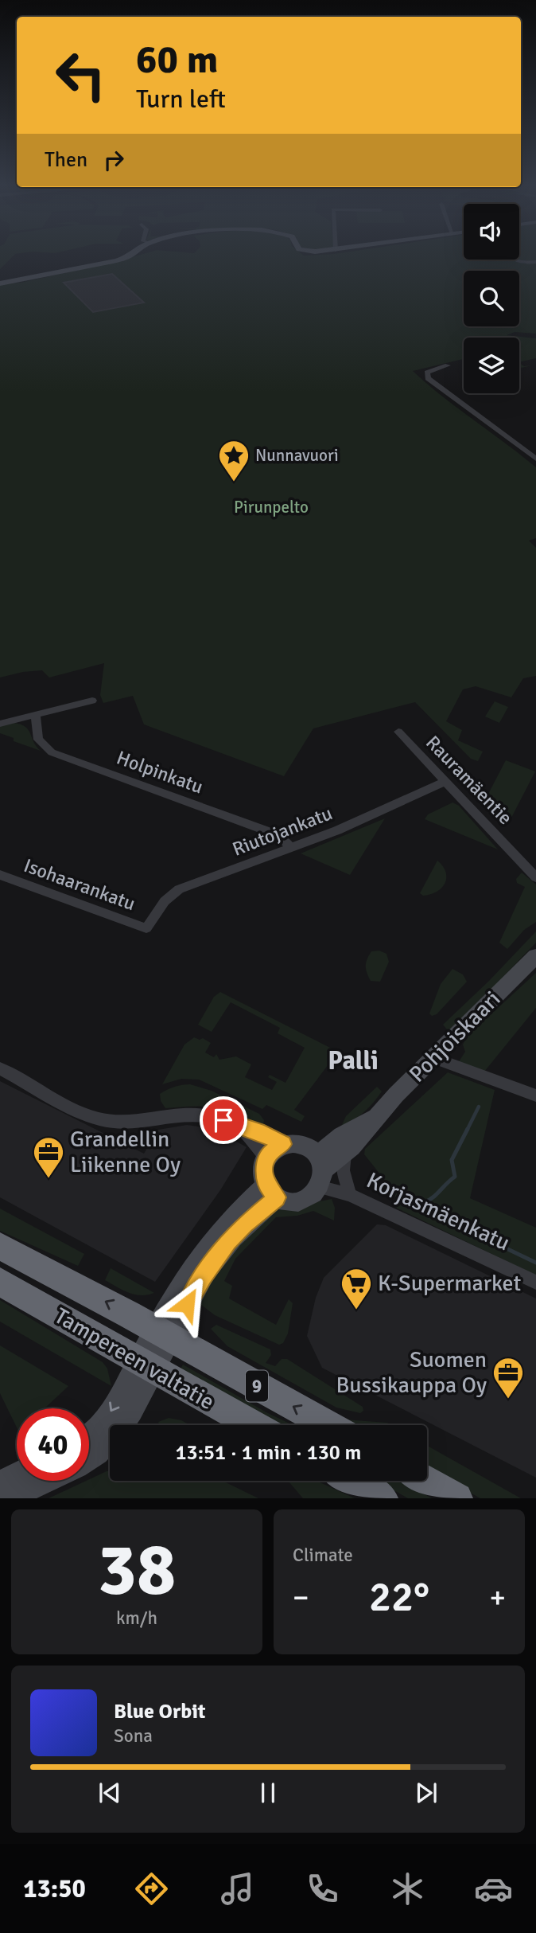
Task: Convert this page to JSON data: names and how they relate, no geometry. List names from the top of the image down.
{
  "streets": {
    "highway": ["Tampereen valtatie", "9"],
    "street": [
      "Holpinkatu",
      "Rauramäentie",
      "Riutojankatu",
      "Isohaarankatu",
      "Pohjoiskaari",
      "Korjasmäenkatu"
    ]
  },
  "crossings": [
    ["Holpinkatu", "Riutojankatu"],
    ["Rauramäentie", "Riutojankatu"],
    ["Riutojankatu", "Isohaarankatu"],
    ["Pohjoiskaari", "Korjasmäenkatu"]
  ],
  "districts": ["Palli"],
  "parks": ["Pirunpelto"],
  "places": {
    "place": ["Nunnavuori"],
    "office": ["Grandellin Liikenne Oy", "Suomen Bussikauppa Oy"],
    "supermarket": ["K-Supermarket"]
  },
  "page": {
    "turn": ["60 m", "Turn left"],
    "then": "Then",
    "limit": "40",
    "trip": "13:51 · 1 min · 130 m",
    "tile": [
      ["38", "km/h"],
      "Climate"
    ],
    "heat": ["−", "22°", "+"],
    "song": ["Blue Orbit", "Sona"],
    "tabs": "13:50"
  }
}
